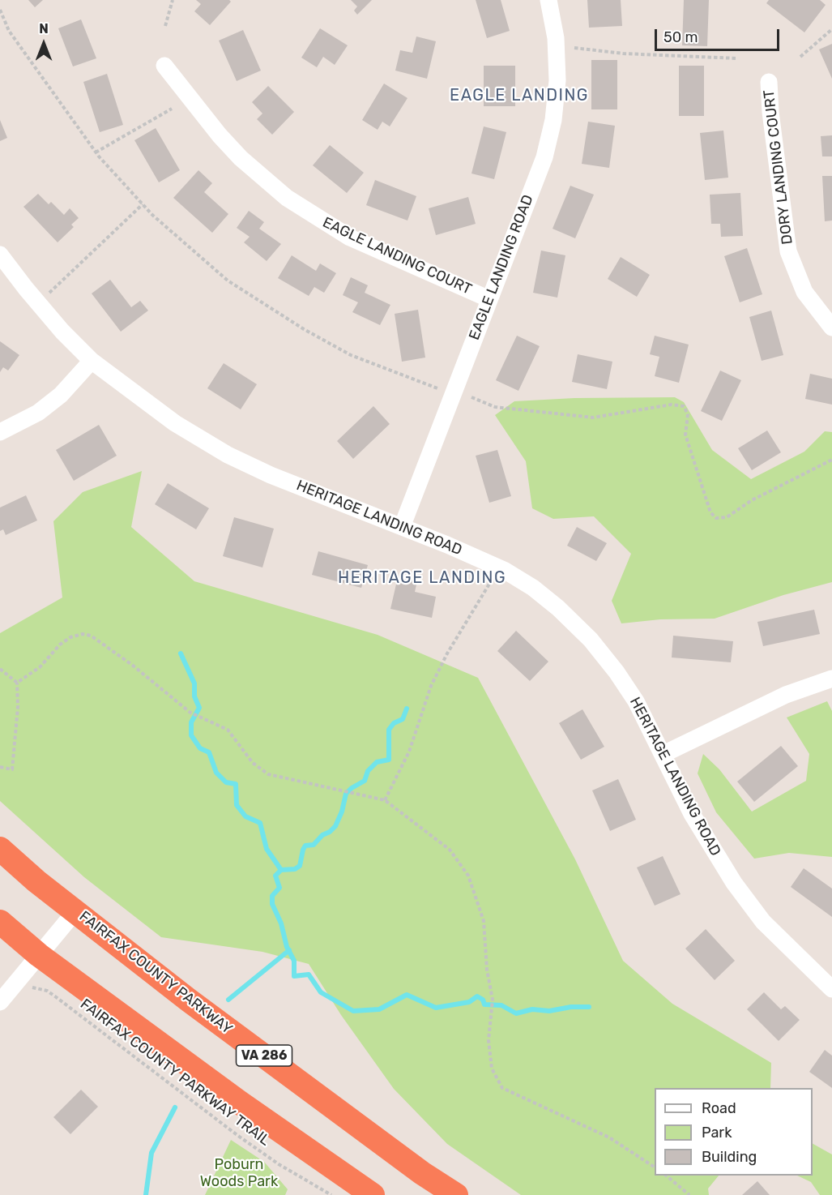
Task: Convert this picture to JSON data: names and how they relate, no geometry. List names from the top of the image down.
{
  "streets": {
    "highway": ["FAIRFAX COUNTY PARKWAY", "VA 286"],
    "street": [
      "DORY LANDING COURT",
      "EAGLE LANDING COURT",
      "EAGLE LANDING ROAD",
      "HERITAGE LANDING ROAD"
    ],
    "path": ["FAIRFAX COUNTY PARKWAY TRAIL"]
  },
  "crossings": [
    ["EAGLE LANDING COURT", "EAGLE LANDING ROAD"],
    ["EAGLE LANDING ROAD", "HERITAGE LANDING ROAD"]
  ],
  "districts": ["EAGLE LANDING", "HERITAGE LANDING"],
  "parks": ["Poburn Woods Park"],
  "legend": ["Road", "Park", "Building"],
  "scale_bar": "50 m",
  "north": "top"
}
